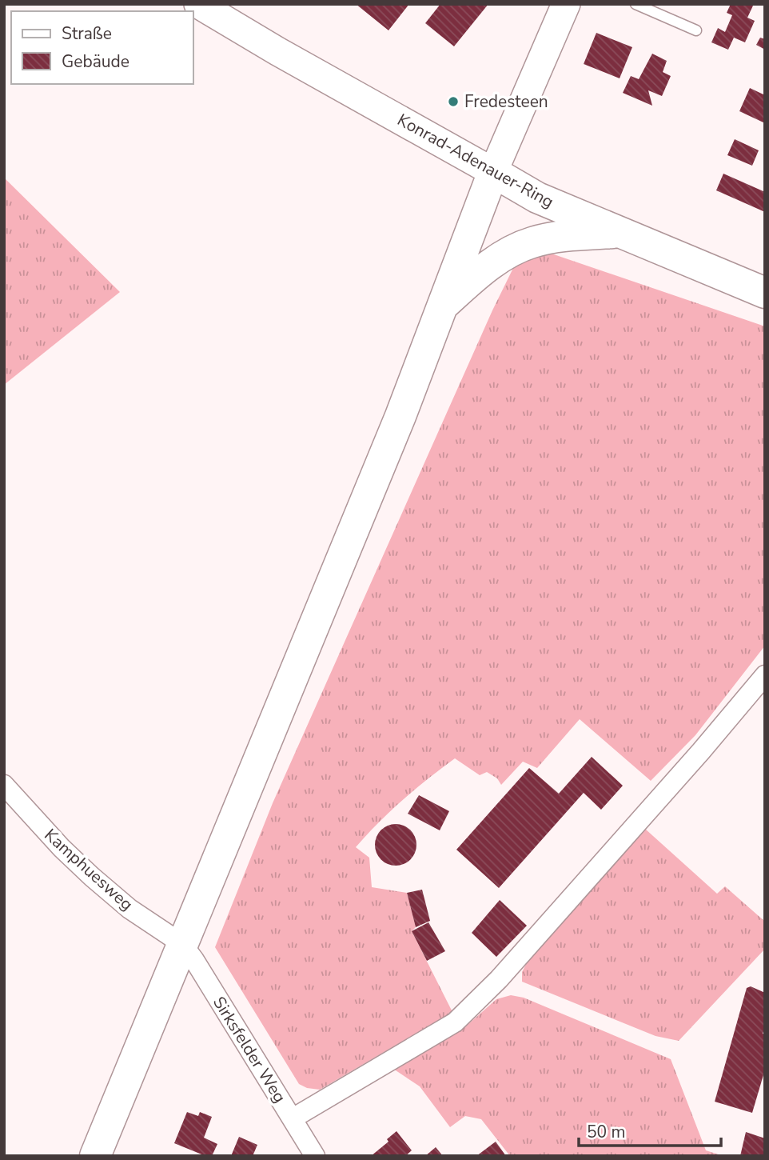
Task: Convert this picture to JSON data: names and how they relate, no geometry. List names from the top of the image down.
{
  "streets": {
    "main road": ["Konrad-Adenauer-Ring"],
    "street": ["Kamphuesweg", "Sirksfelder Weg"]
  },
  "crossings": [
    ["Kamphuesweg", "Sirksfelder Weg"]
  ],
  "places": ["Fredesteen"],
  "legend": ["Straße", "Gebäude"],
  "scale_bar": "50 m"
}
